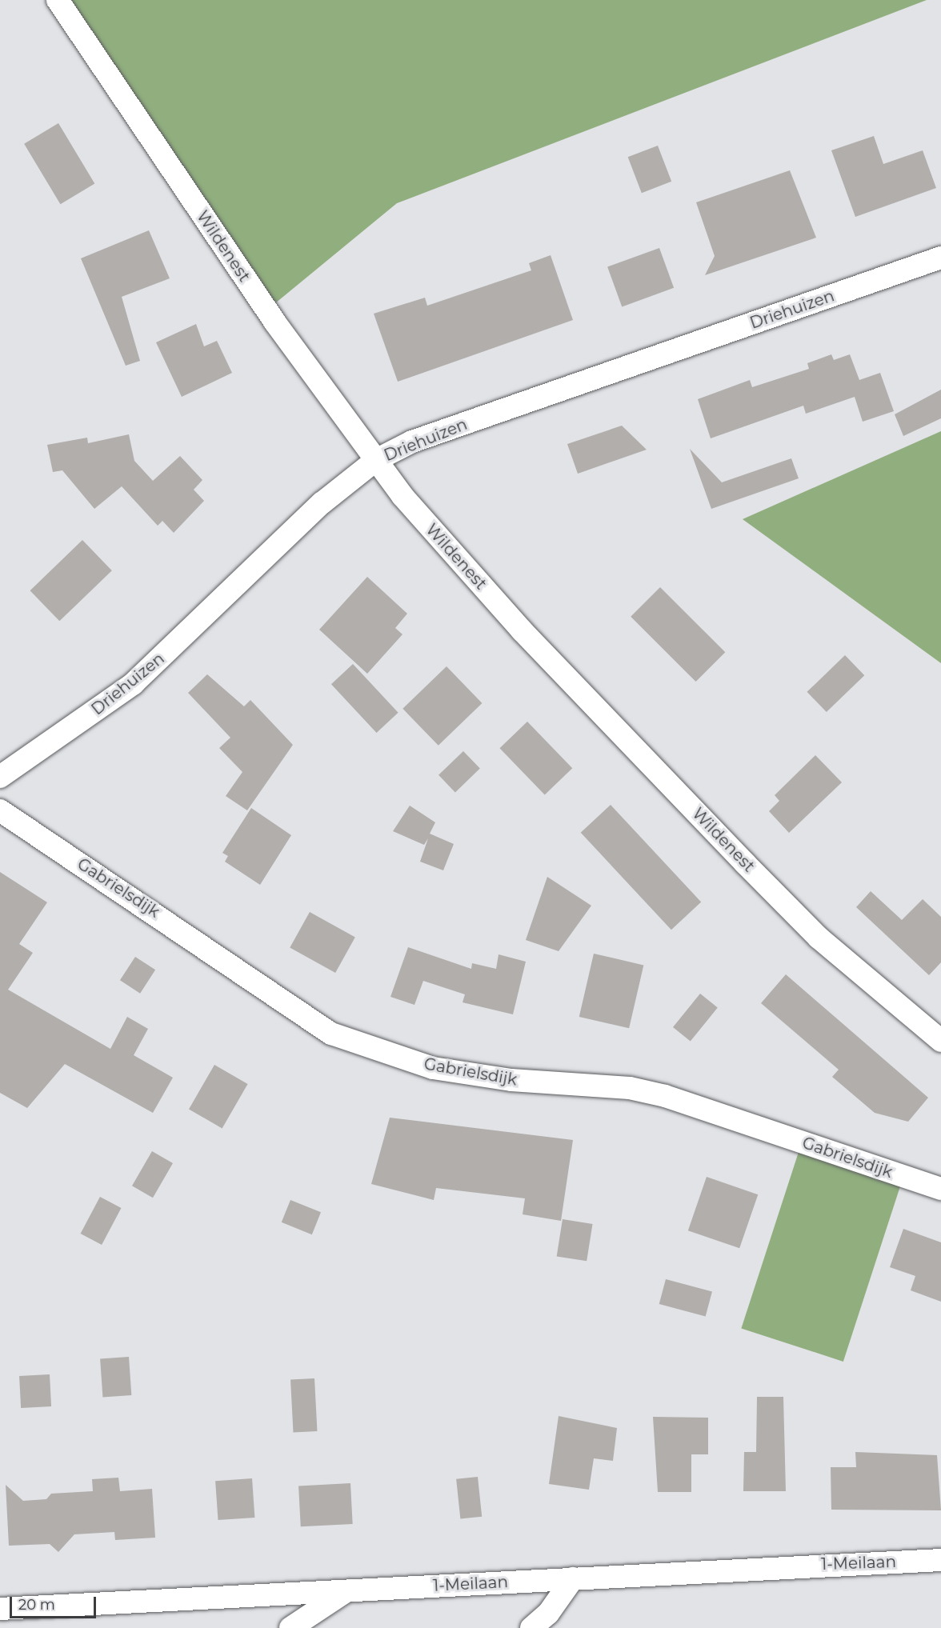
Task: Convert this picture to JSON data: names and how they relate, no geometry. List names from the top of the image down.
{
  "streets": {
    "street": [
      "Wildenest",
      "Driehuizen",
      "Gabrielsdijk",
      "1-Meilaan"
    ]
  },
  "crossings": [
    ["Wildenest", "Driehuizen"]
  ],
  "scale_bar": "20 m"
}
